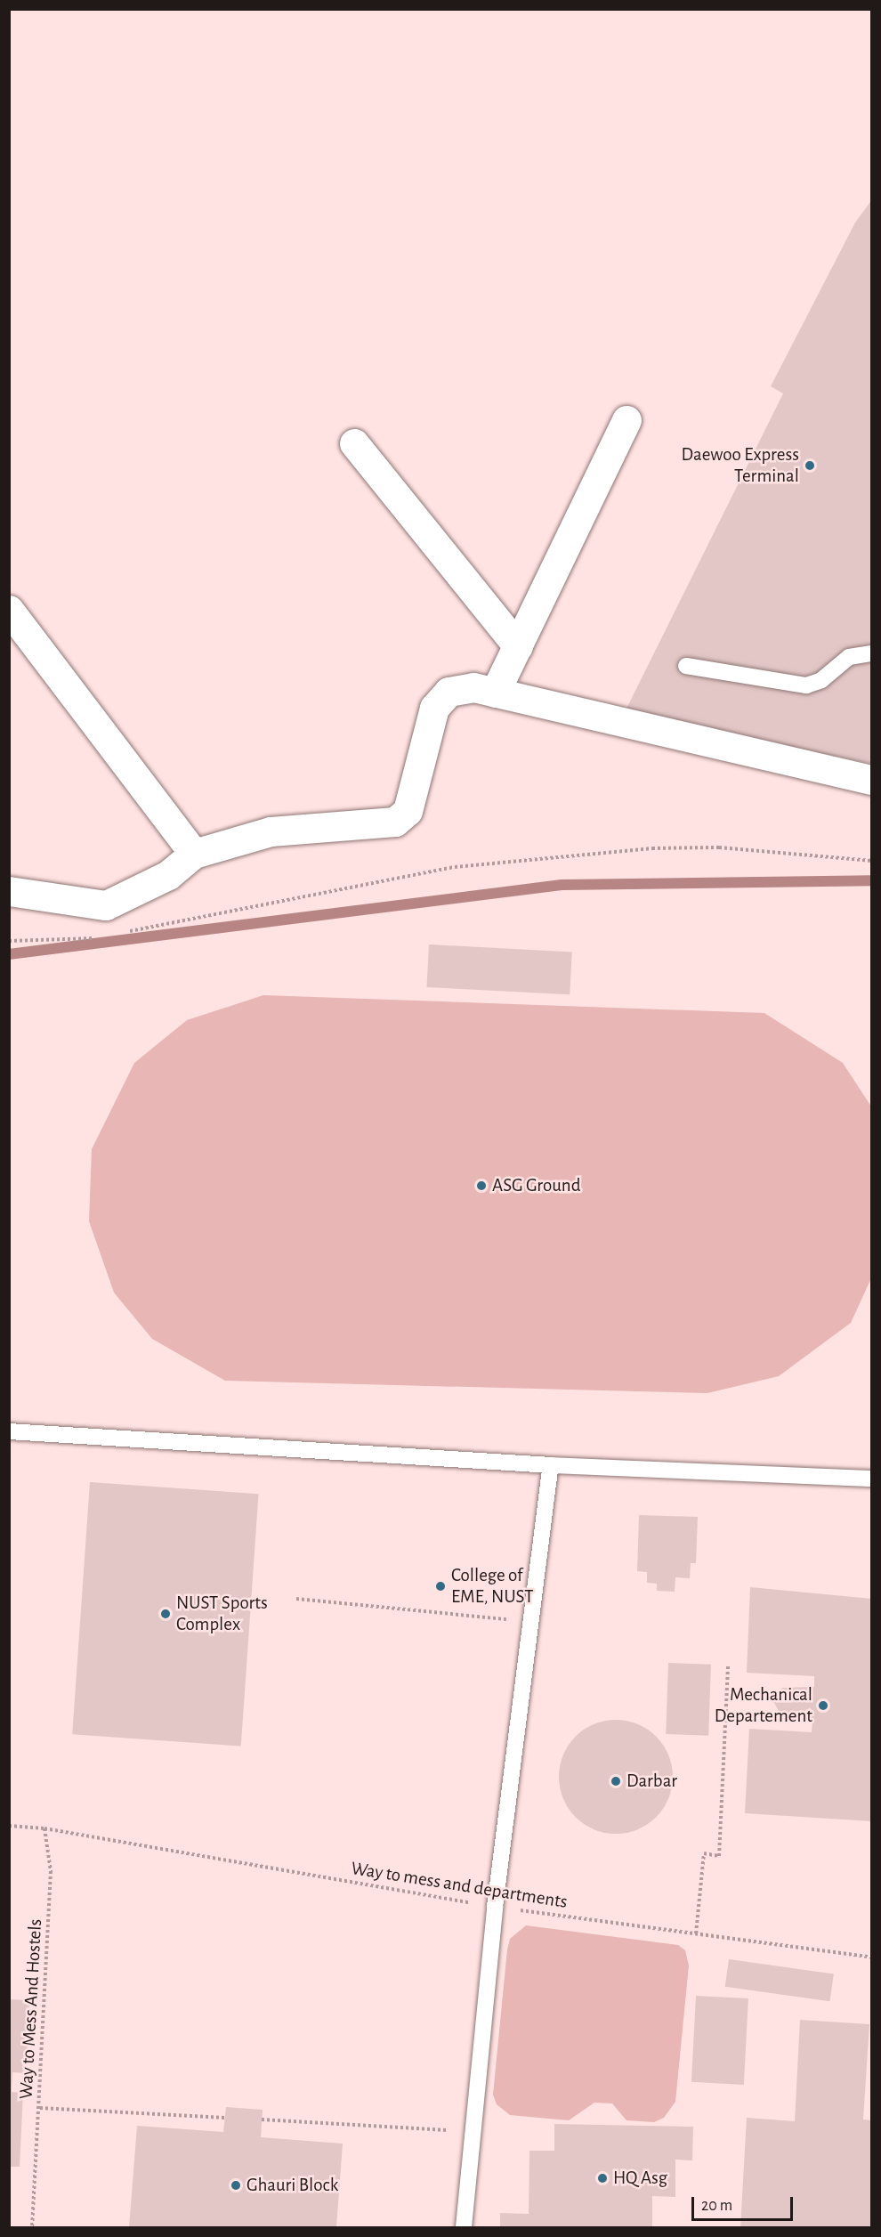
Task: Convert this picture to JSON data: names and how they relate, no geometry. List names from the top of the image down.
{
  "streets": {
    "path": ["Way to mess and departments", "Way to Mess And Hostels"]
  },
  "crossings": [
    ["Way to mess and departments", "Way to Mess And Hostels"]
  ],
  "places": [
    "Daewoo Express Terminal",
    "ASG Ground",
    "College of EME, NUST",
    "NUST Sports Complex",
    "Mechanical Departement",
    "Darbar",
    "HQ Asg",
    "Ghauri Block"
  ],
  "scale_bar": "20 m"
}
